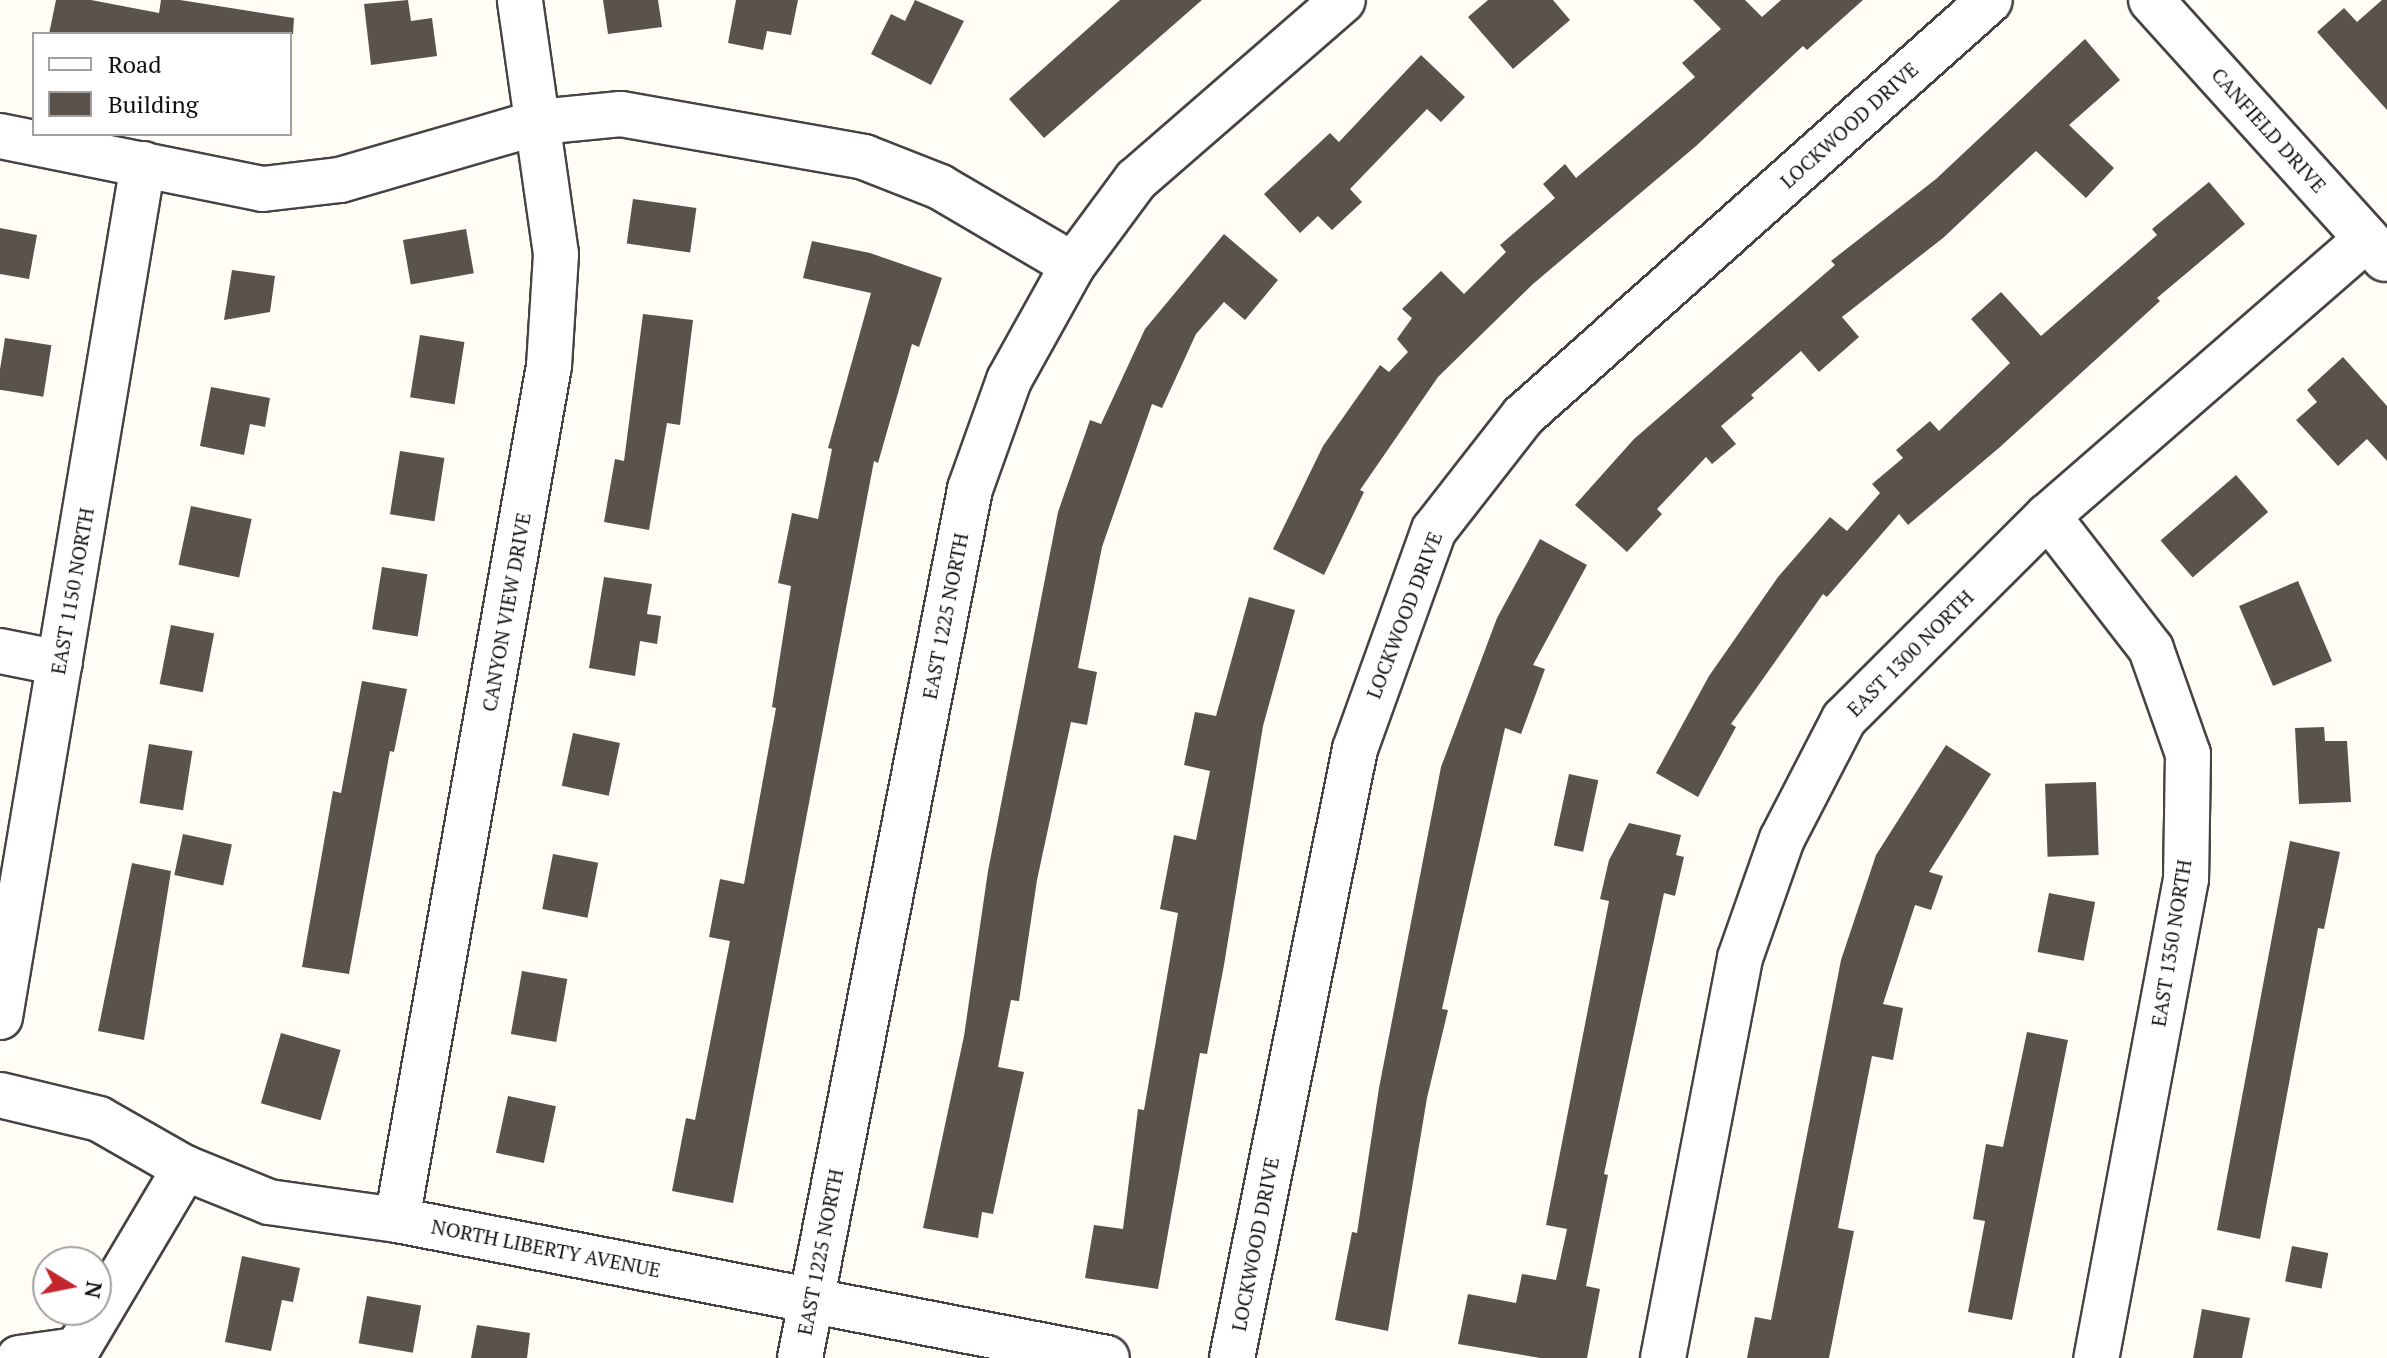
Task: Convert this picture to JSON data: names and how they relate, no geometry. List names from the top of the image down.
{
  "streets": {
    "street": [
      "LOCKWOOD DRIVE",
      "CANFIELD DRIVE",
      "EAST 1150 NORTH",
      "CANYON VIEW DRIVE",
      "EAST 1225 NORTH",
      "EAST 1300 NORTH",
      "EAST 1350 NORTH",
      "NORTH LIBERTY AVENUE"
    ]
  },
  "crossings": [
    ["CANFIELD DRIVE", "EAST 1300 NORTH"],
    ["CANYON VIEW DRIVE", "NORTH LIBERTY AVENUE"],
    ["EAST 1225 NORTH", "NORTH LIBERTY AVENUE"],
    ["EAST 1300 NORTH", "EAST 1350 NORTH"]
  ],
  "legend": ["Road", "Building"],
  "north": "right"
}
